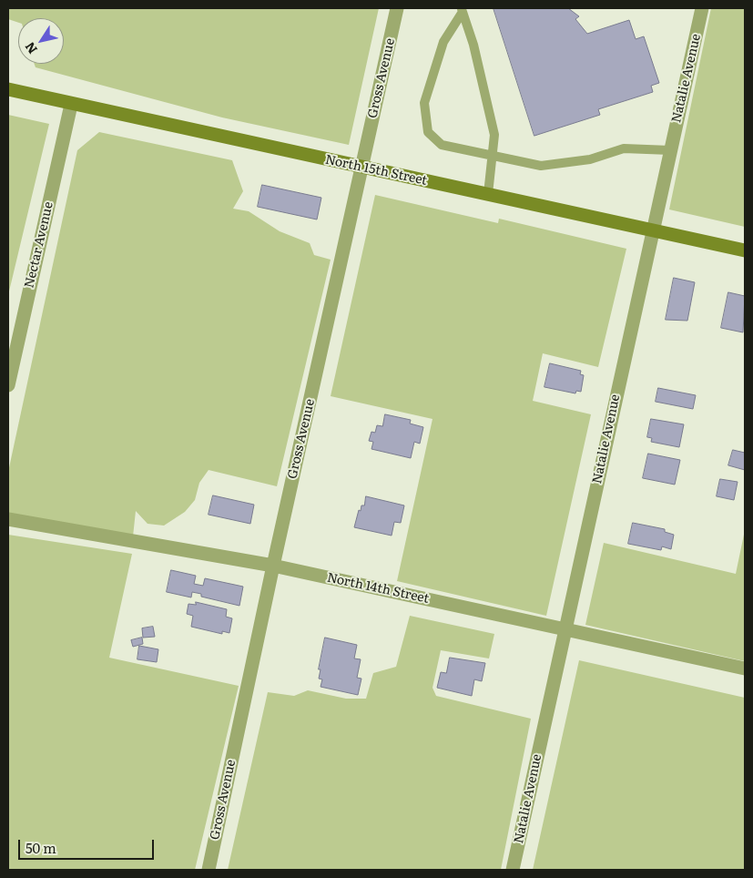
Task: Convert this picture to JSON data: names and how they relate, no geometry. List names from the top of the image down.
{
  "streets": {
    "street": [
      "Gross Avenue",
      "Natalie Avenue",
      "North 15th Street",
      "Nectar Avenue",
      "North 14th Street"
    ]
  },
  "crossings": [
    ["Gross Avenue", "North 15th Street"],
    ["Gross Avenue", "North 14th Street"],
    ["Natalie Avenue", "North 15th Street"],
    ["Natalie Avenue", "North 14th Street"],
    ["North 15th Street", "Nectar Avenue"]
  ],
  "scale_bar": "50 m",
  "north": "bottom left"
}
